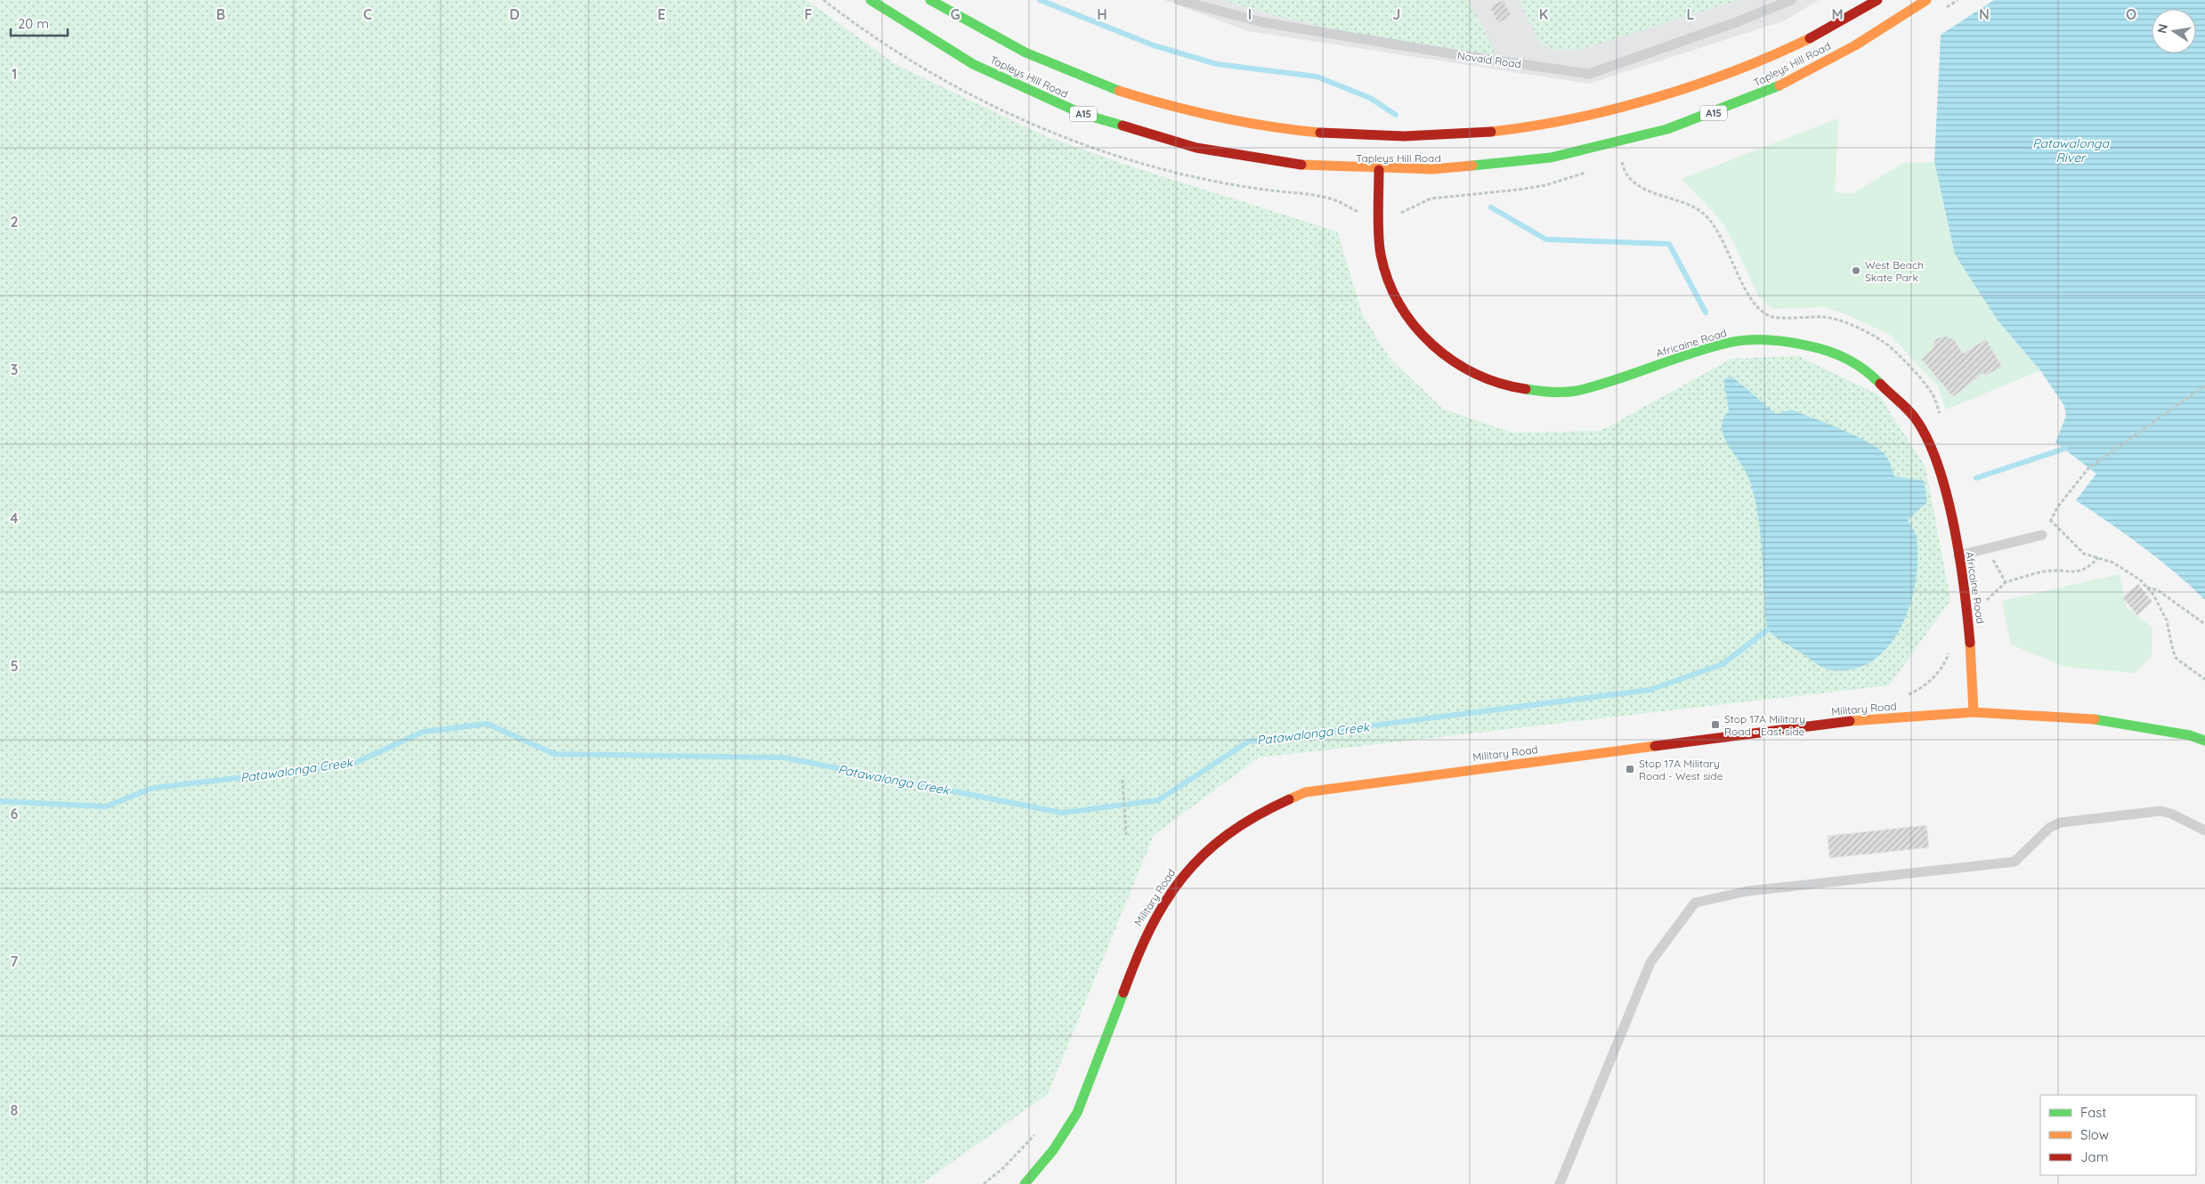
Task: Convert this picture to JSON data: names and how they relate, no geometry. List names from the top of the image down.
{
  "streets": {
    "street": [
      "Tapleys Hill Road",
      "A15",
      "Africaine Road",
      "Military Road"
    ],
    "lane": ["Navaid Road"]
  },
  "crossings": [
    ["Tapleys Hill Road", "Africaine Road"],
    ["Africaine Road", "Military Road"]
  ],
  "water": ["Patawalonga River", "Patawalonga Creek"],
  "places": {
    "other": ["West Beach Skate Park"],
    "transit": ["Stop 17A Military Road - East side", "Stop 17A Military Road - West side"]
  },
  "legend": ["Fast", "Slow", "Jam"],
  "scale_bar": "20 m",
  "north": "left",
  "grid": {
    "columns": [
      "B",
      "C",
      "D",
      "E",
      "F",
      "G",
      "H",
      "I",
      "J",
      "K",
      "L",
      "M",
      "N",
      "O"
    ],
    "rows": [
      "1",
      "2",
      "3",
      "4",
      "5",
      "6",
      "7",
      "8"
    ]
  }
}
